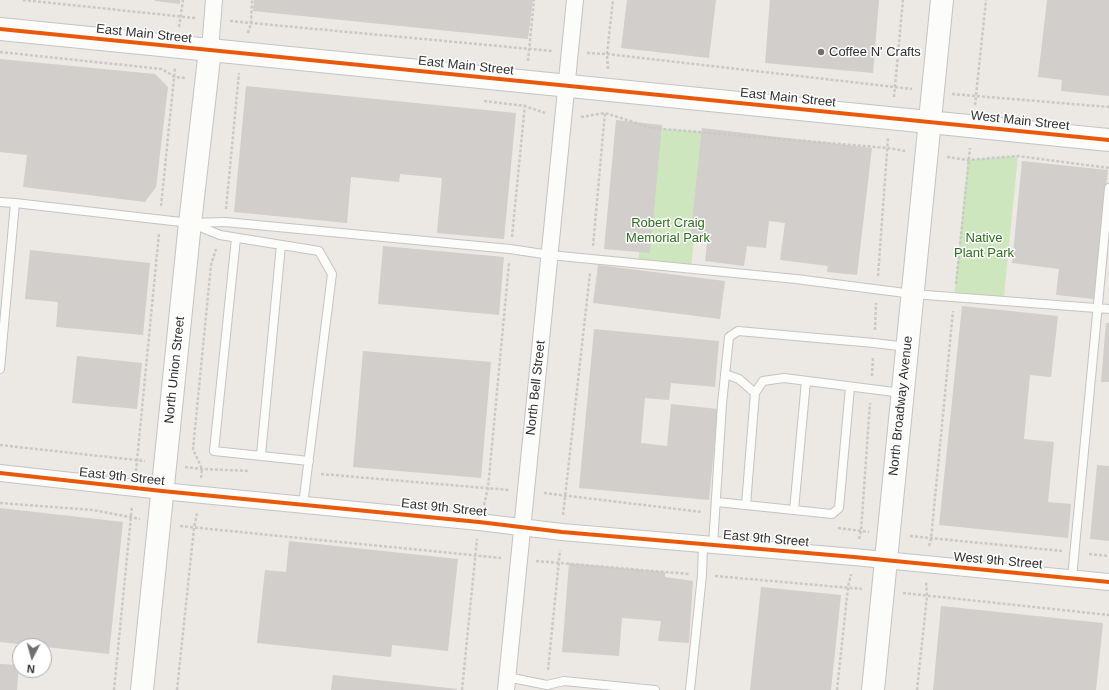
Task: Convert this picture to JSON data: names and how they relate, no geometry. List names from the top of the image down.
{
  "streets": {
    "street": [
      "East Main Street",
      "West Main Street",
      "North Union Street",
      "North Bell Street",
      "North Broadway Avenue",
      "East 9th Street",
      "West 9th Street"
    ]
  },
  "crossings": [
    ["East Main Street", "West Main Street"],
    ["East Main Street", "North Union Street"],
    ["East Main Street", "North Bell Street"],
    ["East Main Street", "North Broadway Avenue"],
    ["West Main Street", "North Broadway Avenue"],
    ["North Union Street", "East 9th Street"],
    ["North Bell Street", "East 9th Street"],
    ["North Broadway Avenue", "East 9th Street"],
    ["North Broadway Avenue", "West 9th Street"],
    ["East 9th Street", "West 9th Street"]
  ],
  "parks": ["Robert Craig Memorial Park", "Native Plant Park"],
  "places": ["Coffee N' Crafts"],
  "north": "bottom"
}
